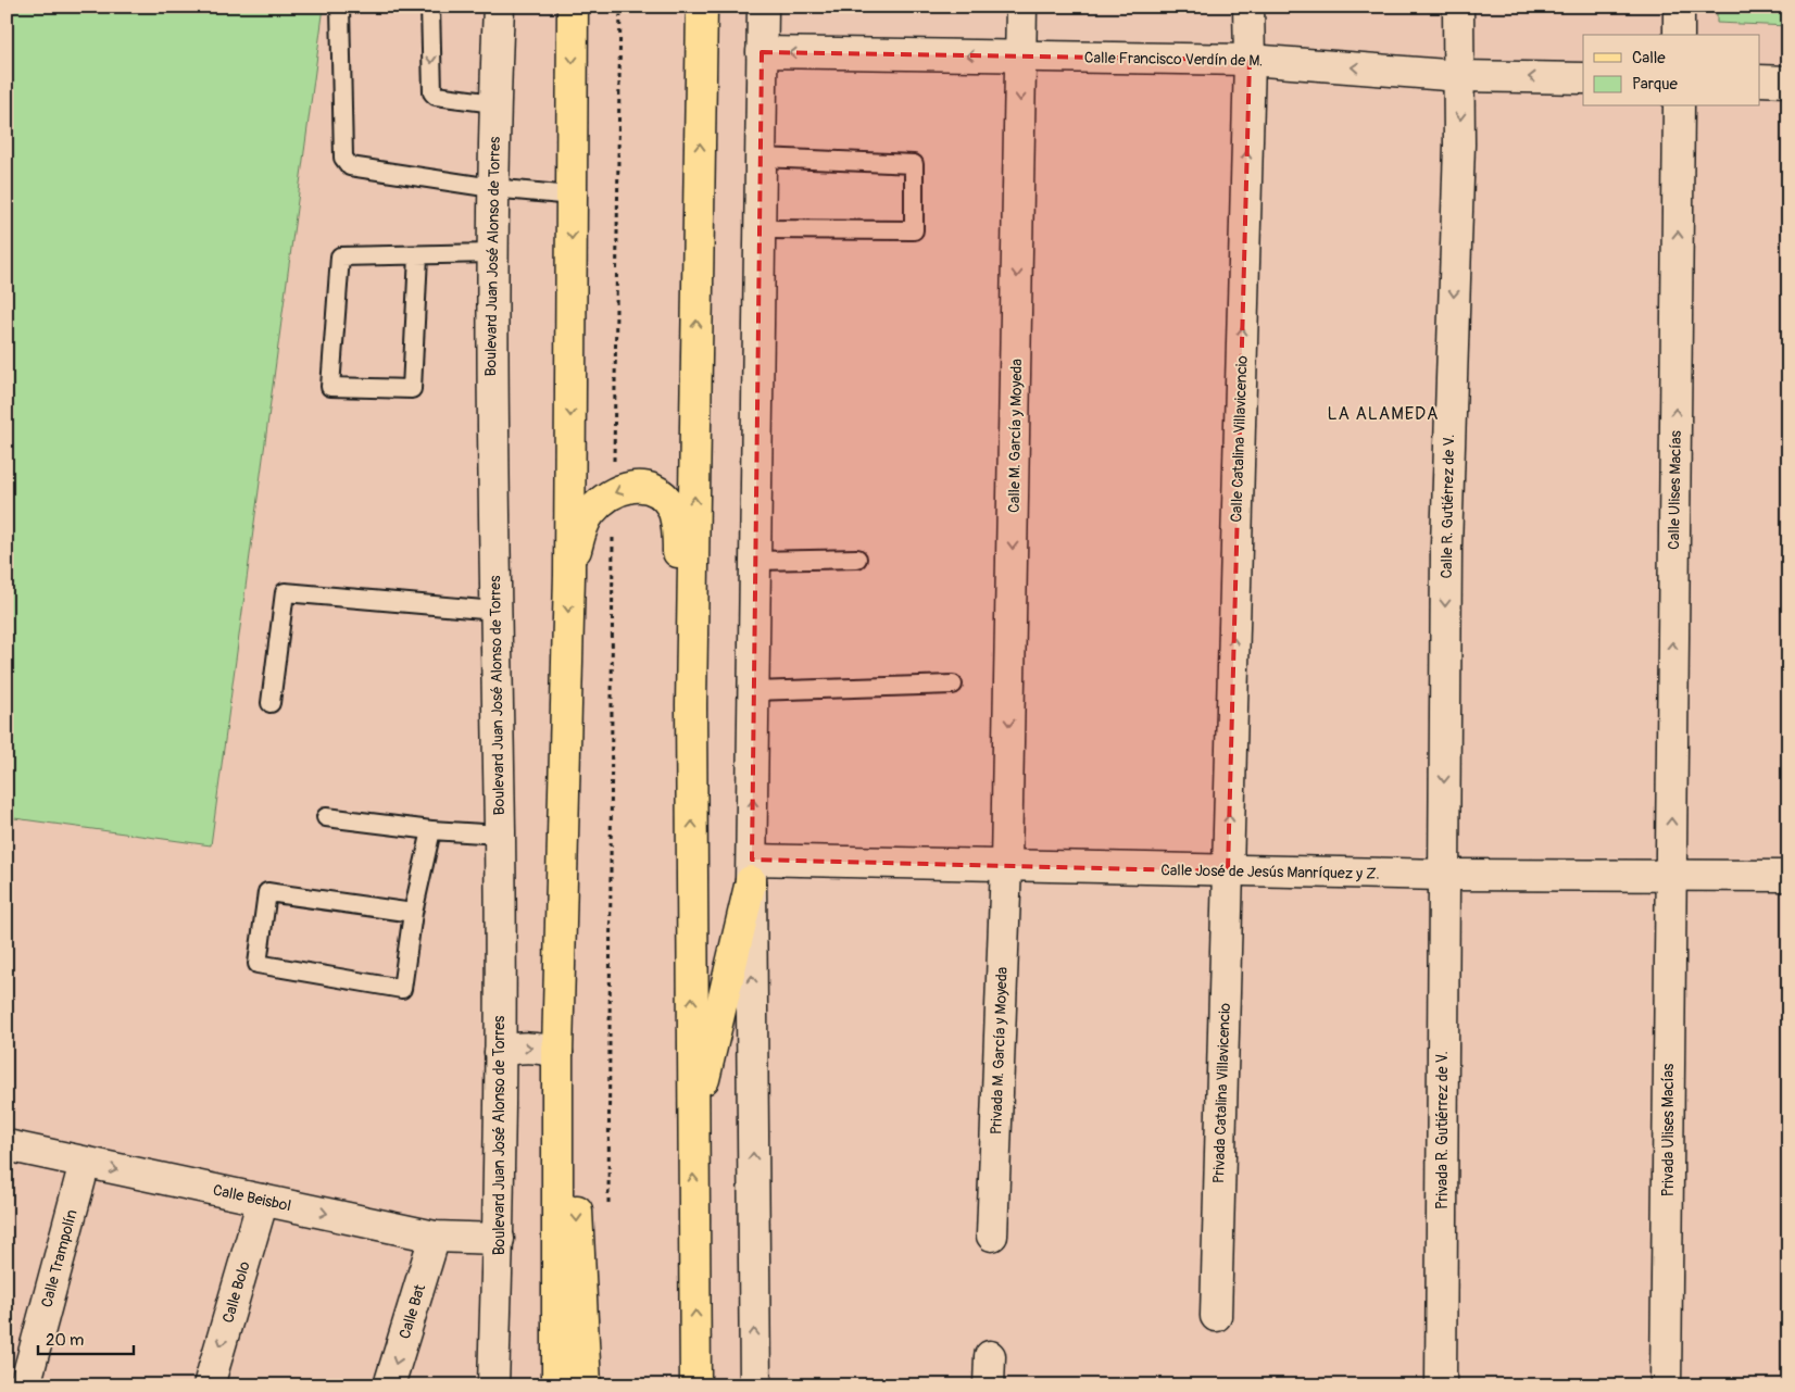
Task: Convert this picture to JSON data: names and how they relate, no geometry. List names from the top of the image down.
{
  "streets": {
    "street": [
      "Calle Francisco Verdín de M.",
      "Boulevard Juan José Alonso de Torres",
      "Calle M. García y Moyeda",
      "Calle Catalina Villavicencio",
      "Calle Ulises Macías",
      "Calle R. Gutiérrez de V.",
      "Calle José de Jesús Manríquez y Z.",
      "Privada M. García y Moyeda",
      "Privada Catalina Villavicencio",
      "Privada R. Gutiérrez de V.",
      "Privada Ulises Macías",
      "Calle Beisbol",
      "Calle Trampolín",
      "Calle Bolo",
      "Calle Bat"
    ]
  },
  "crossings": [
    ["Calle Francisco Verdín de M.", "Calle M. García y Moyeda"],
    ["Calle Francisco Verdín de M.", "Calle Catalina Villavicencio"],
    ["Calle Francisco Verdín de M.", "Calle R. Gutiérrez de V."],
    ["Boulevard Juan José Alonso de Torres", "Calle Beisbol"],
    ["Calle M. García y Moyeda", "Calle José de Jesús Manríquez y Z."],
    ["Calle M. García y Moyeda", "Privada M. García y Moyeda"],
    ["Calle Catalina Villavicencio", "Calle José de Jesús Manríquez y Z."],
    ["Calle Catalina Villavicencio", "Privada Catalina Villavicencio"],
    ["Calle Ulises Macías", "Calle José de Jesús Manríquez y Z."],
    ["Calle Ulises Macías", "Privada Ulises Macías"],
    ["Calle R. Gutiérrez de V.", "Calle José de Jesús Manríquez y Z."],
    ["Calle R. Gutiérrez de V.", "Privada R. Gutiérrez de V."],
    ["Calle José de Jesús Manríquez y Z.", "Privada M. García y Moyeda"],
    ["Calle José de Jesús Manríquez y Z.", "Privada Catalina Villavicencio"],
    ["Calle José de Jesús Manríquez y Z.", "Privada R. Gutiérrez de V."],
    ["Calle José de Jesús Manríquez y Z.", "Privada Ulises Macías"],
    ["Calle Beisbol", "Calle Trampolín"],
    ["Calle Beisbol", "Calle Bolo"],
    ["Calle Beisbol", "Calle Bat"]
  ],
  "one_way": [
    "Calle Francisco Verdín de M.",
    "Calle Catalina Villavicencio",
    "Calle Ulises Macías",
    "Calle R. Gutiérrez de V.",
    "Calle Beisbol",
    "Calle Bolo",
    "Calle Bat"
  ],
  "districts": ["LA ALAMEDA"],
  "legend": ["Calle", "Parque"],
  "scale_bar": "20 m"
}
